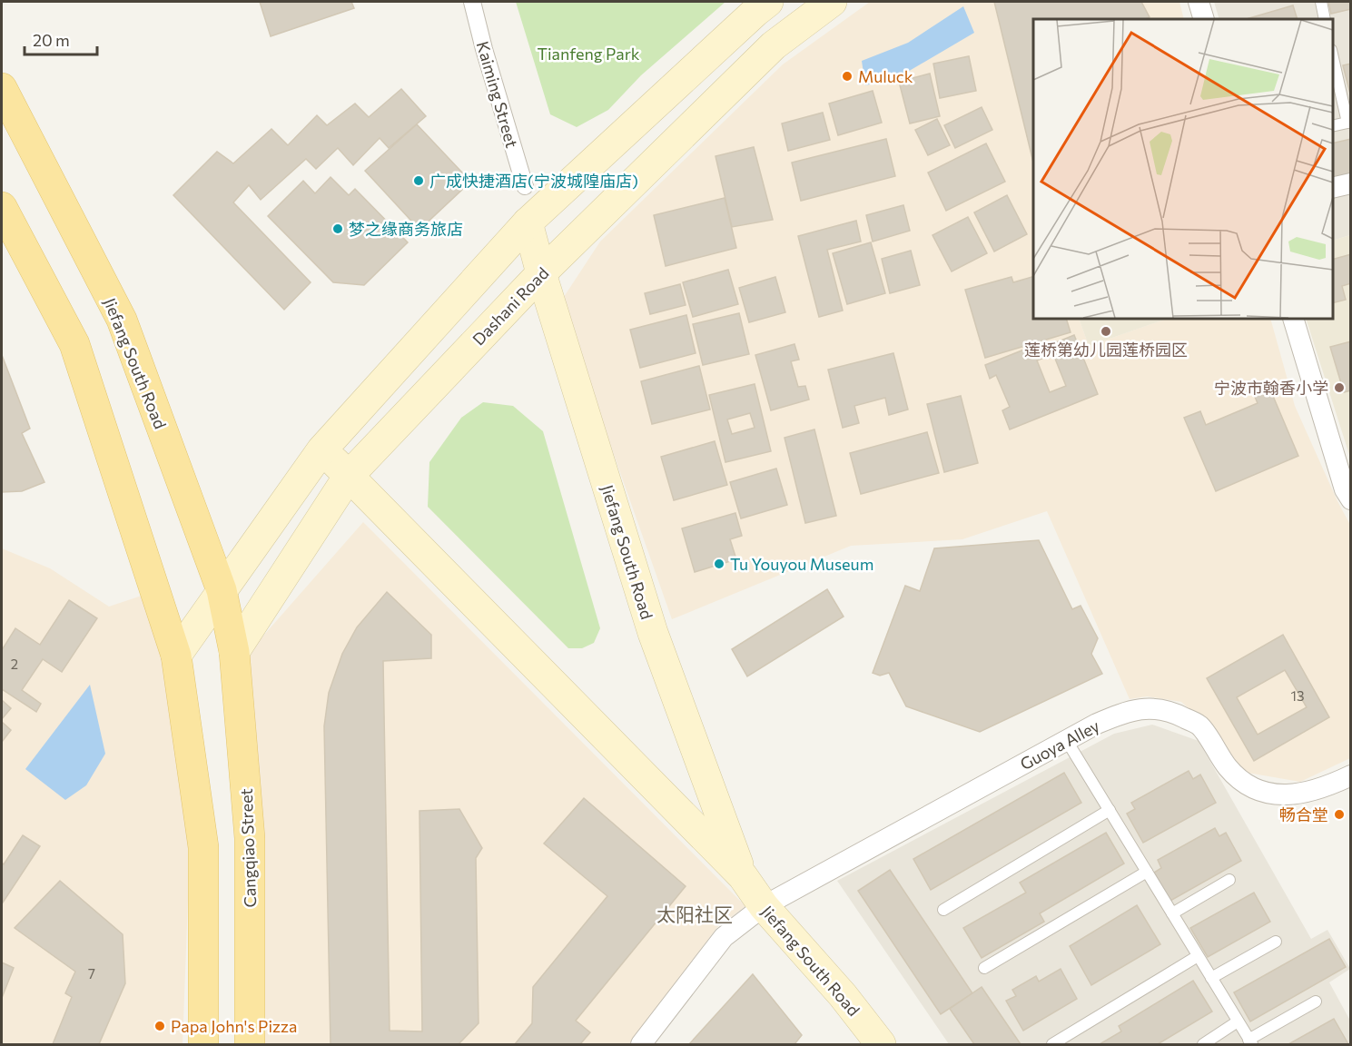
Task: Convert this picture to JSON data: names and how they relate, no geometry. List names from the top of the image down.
{
  "streets": {
    "main road": ["Dashani Road", "Jiefang South Road", "Cangqiao Street"],
    "street": ["Kaiming Street", "Guoya Alley"]
  },
  "crossings": [
    ["Dashani Road", "Jiefang South Road"],
    ["Dashani Road", "Cangqiao Street"],
    ["Jiefang South Road", "Guoya Alley"],
    ["Jiefang South Road", "Cangqiao Street"]
  ],
  "districts": ["太阳社区"],
  "parks": ["Tianfeng Park"],
  "places": [
    "Muluck",
    "广成快捷酒店(宁波城隍庙店)",
    "梦之缘商务旅店",
    "莲桥第幼儿园莲桥园区",
    "宁波市翰香小学",
    "Tu Youyou Museum",
    "畅合堂",
    "Papa John's Pizza"
  ],
  "house_numbers": ["2", "13", "7"],
  "scale_bar": "20 m"
}
